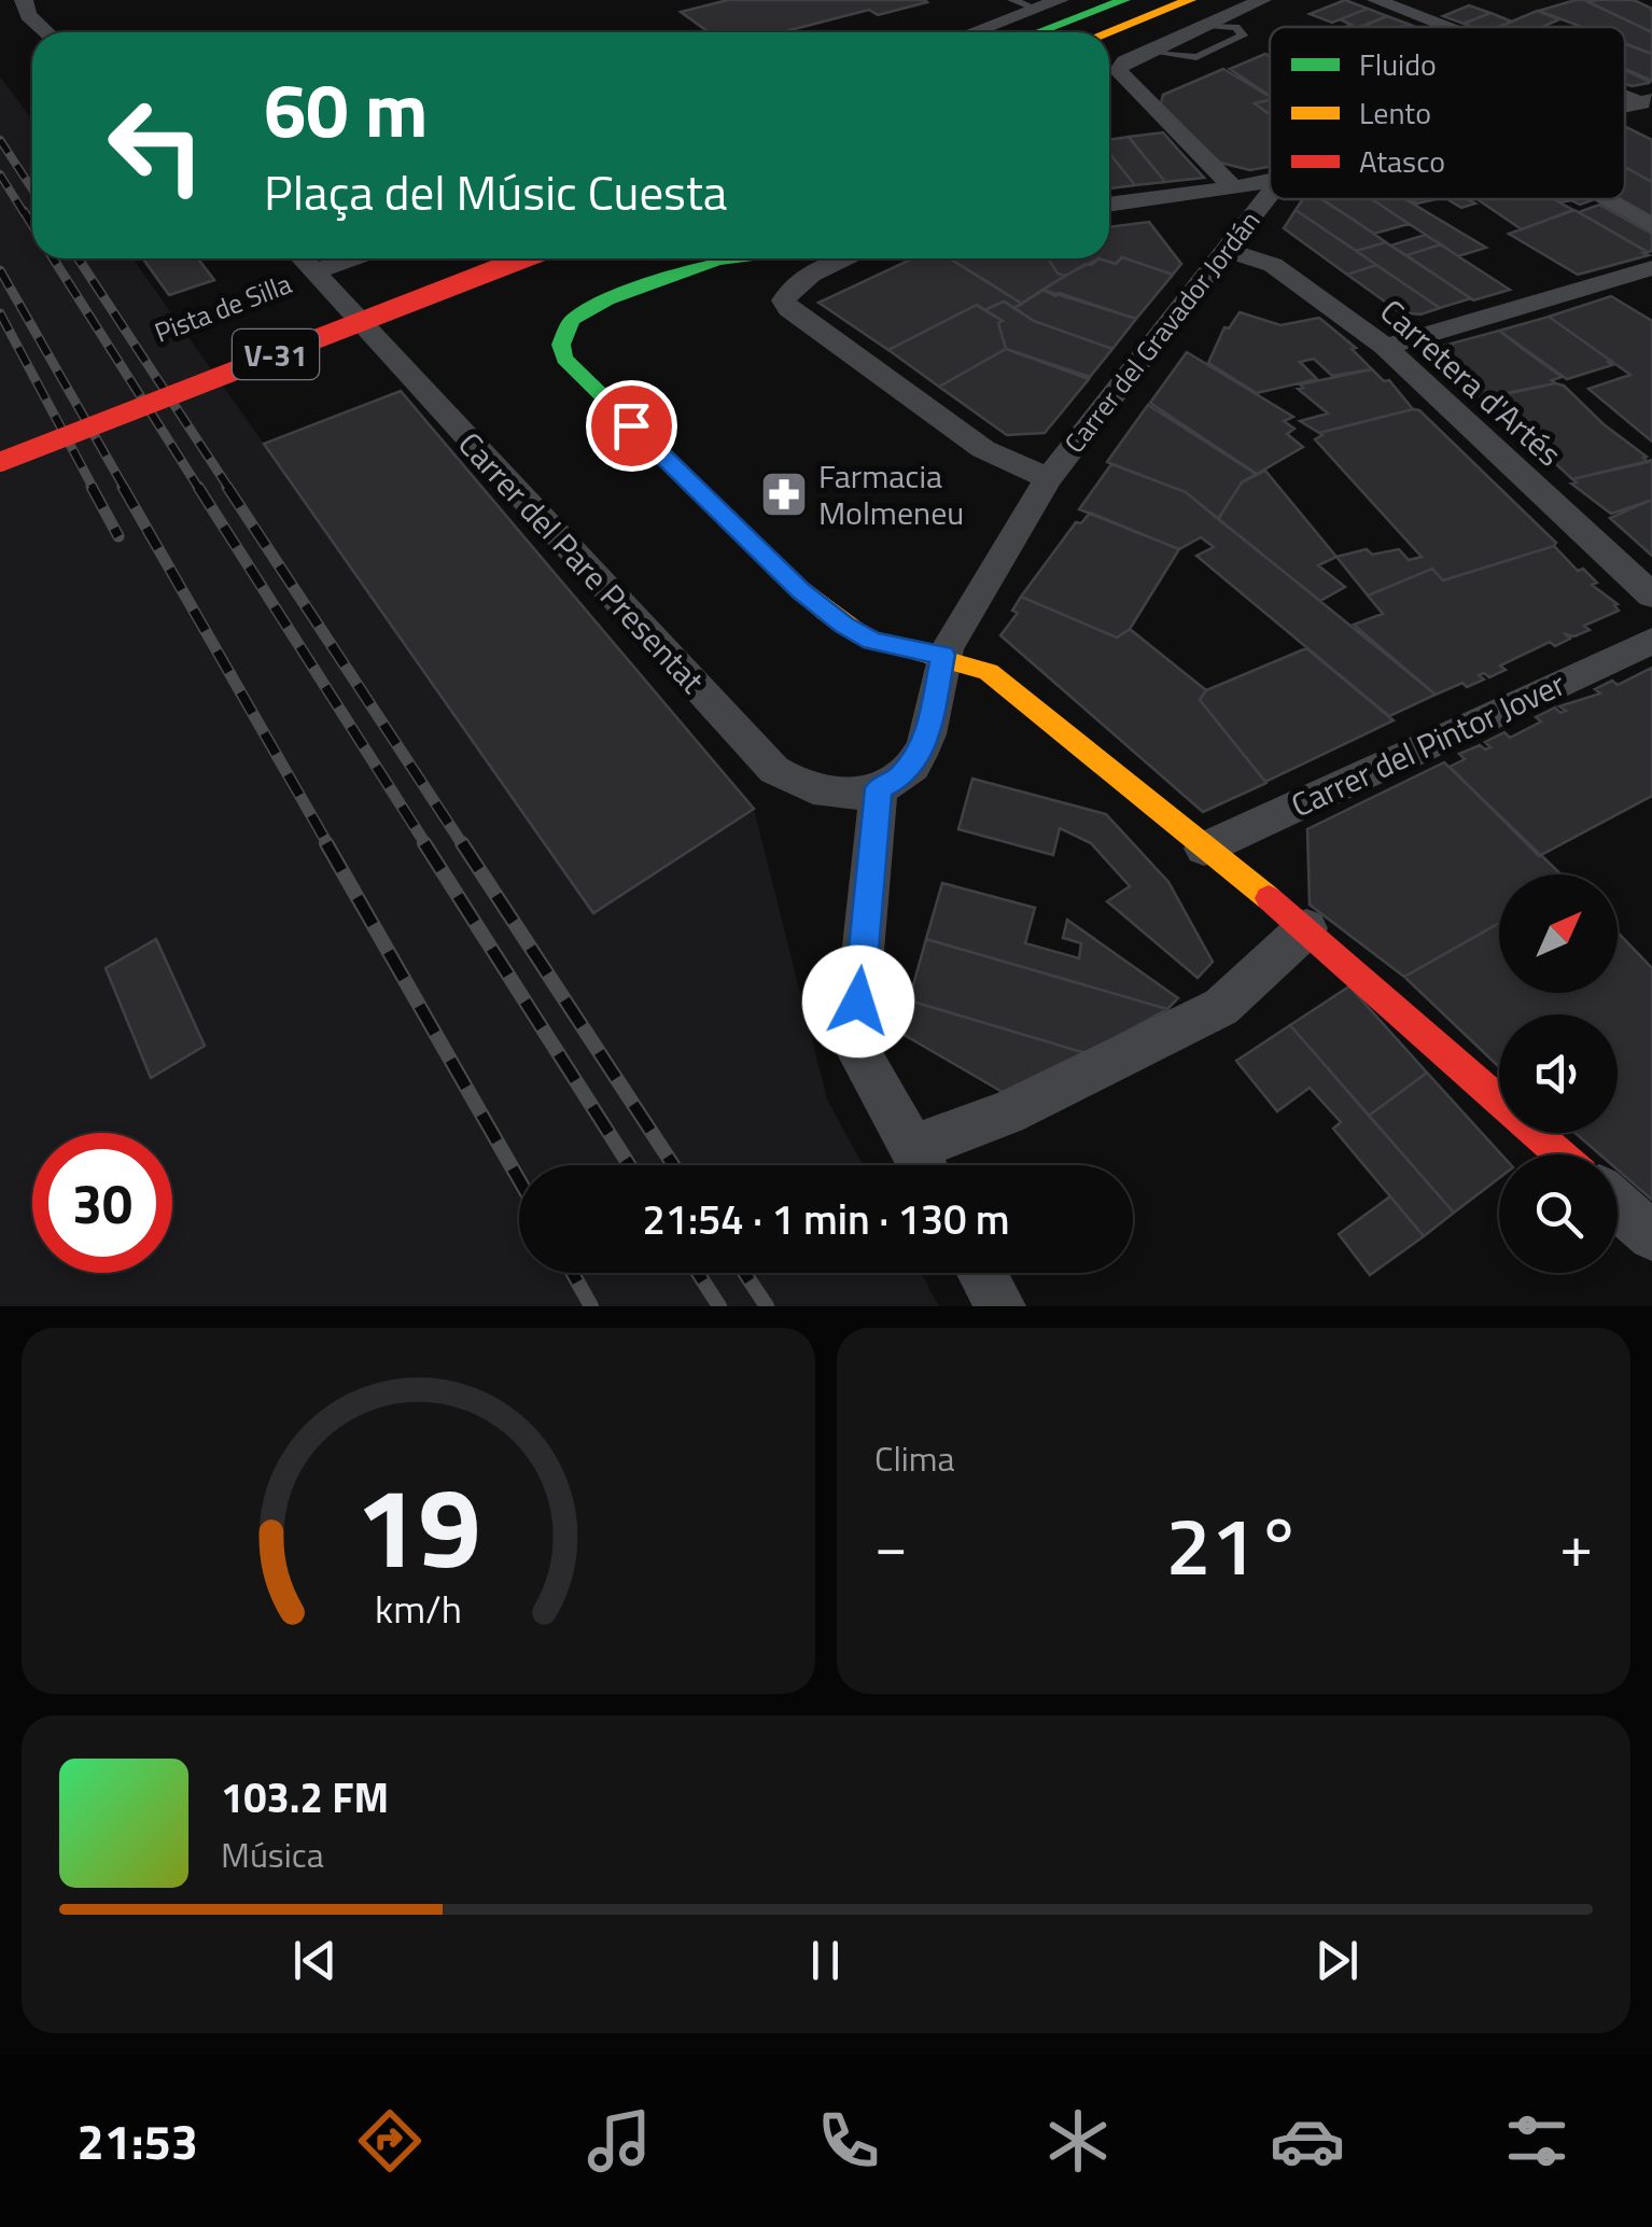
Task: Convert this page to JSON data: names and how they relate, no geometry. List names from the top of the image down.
{
  "streets": {
    "main road": ["Pista de Silla", "V-31"],
    "street": [
      "Carrer del Gravador Jordán",
      "Carretera d'Artés",
      "Carrer del Pare Presentat",
      "Carrer del Pintor Jover"
    ]
  },
  "crossings": [
    ["Pista de Silla", "Carrer del Pare Presentat"],
    ["Carrer del Gravador Jordán", "Carretera d'Artés"]
  ],
  "places": {
    "pharmacy": ["Farmacia Molmeneu"]
  },
  "legend": ["Fluido", "Lento", "Atasco"],
  "north": "top right",
  "page": {
    "turn": ["60 m", "Plaça del Músic Cuesta"],
    "limit": "30",
    "trip": "21:54 · 1 min · 130 m",
    "tile": "Clima",
    "heat": ["−", "21°", "+"],
    "song": ["103.2 FM", "Música"],
    "tabs": "21:53",
    "gauge": ["19", "km/h"]
  }
}
